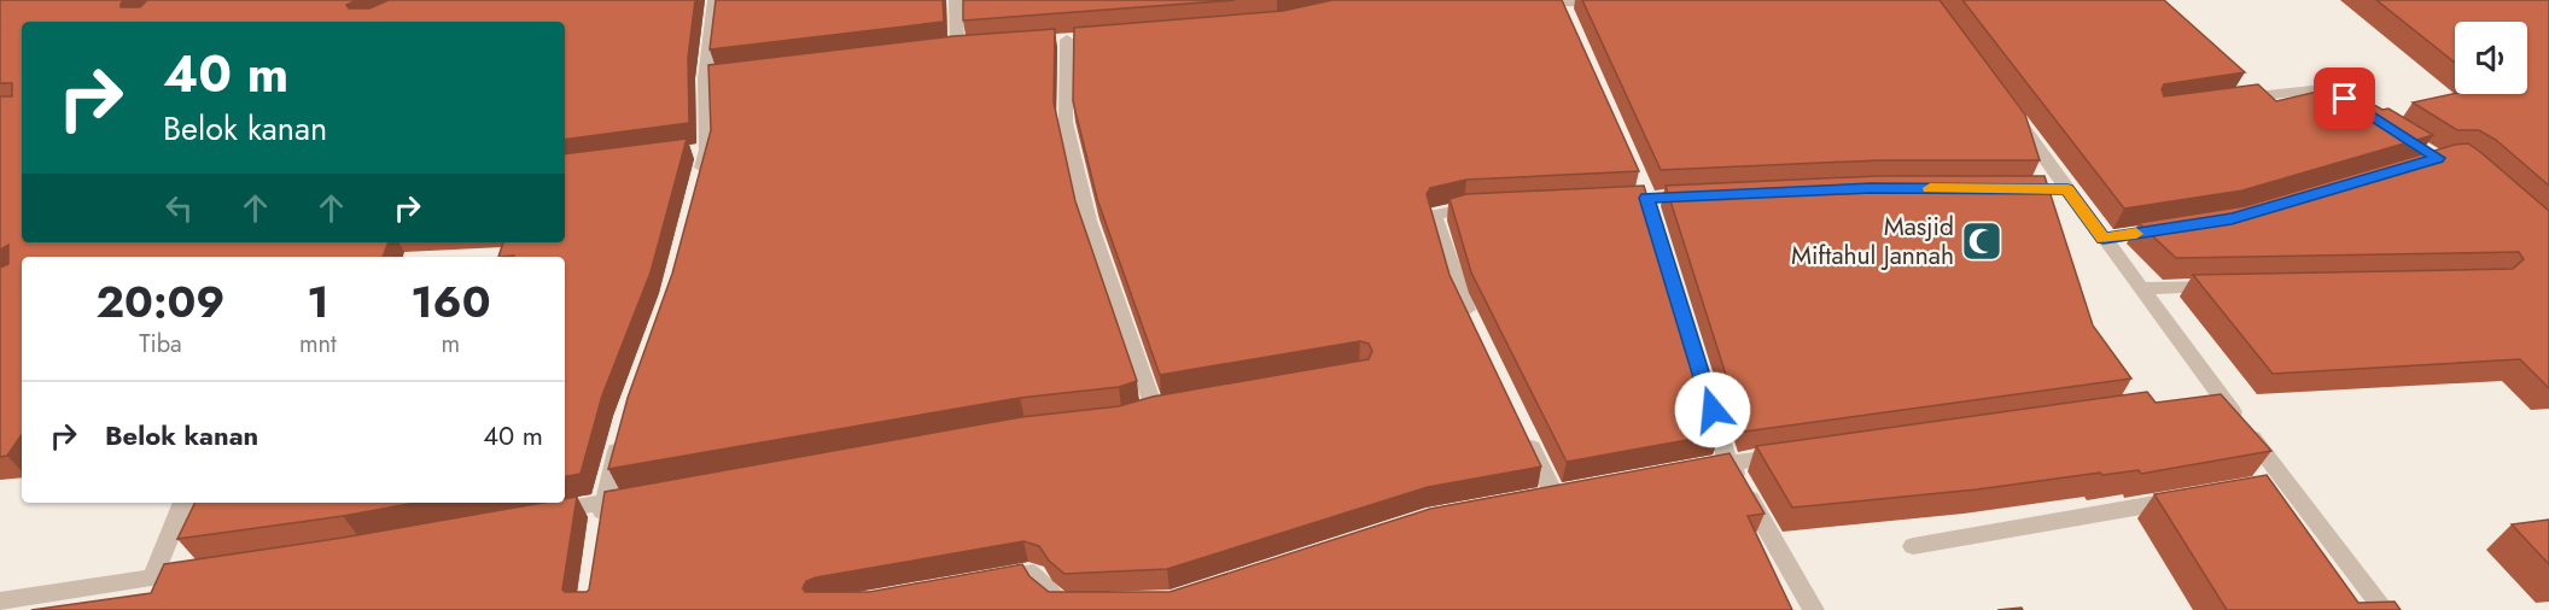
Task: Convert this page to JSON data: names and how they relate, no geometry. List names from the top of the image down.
{
  "places": {
    "mosque": ["Masjid Miftahul Jannah"]
  },
  "page": {
    "turn": ["40 m", "Belok kanan"],
    "eta": [
      "20:09",
      "Tiba",
      "1",
      "mnt",
      "160",
      "m"
    ],
    "list": [
      {
        "name": "Belok kanan",
        "value": "40 m"
      }
    ]
  }
}
